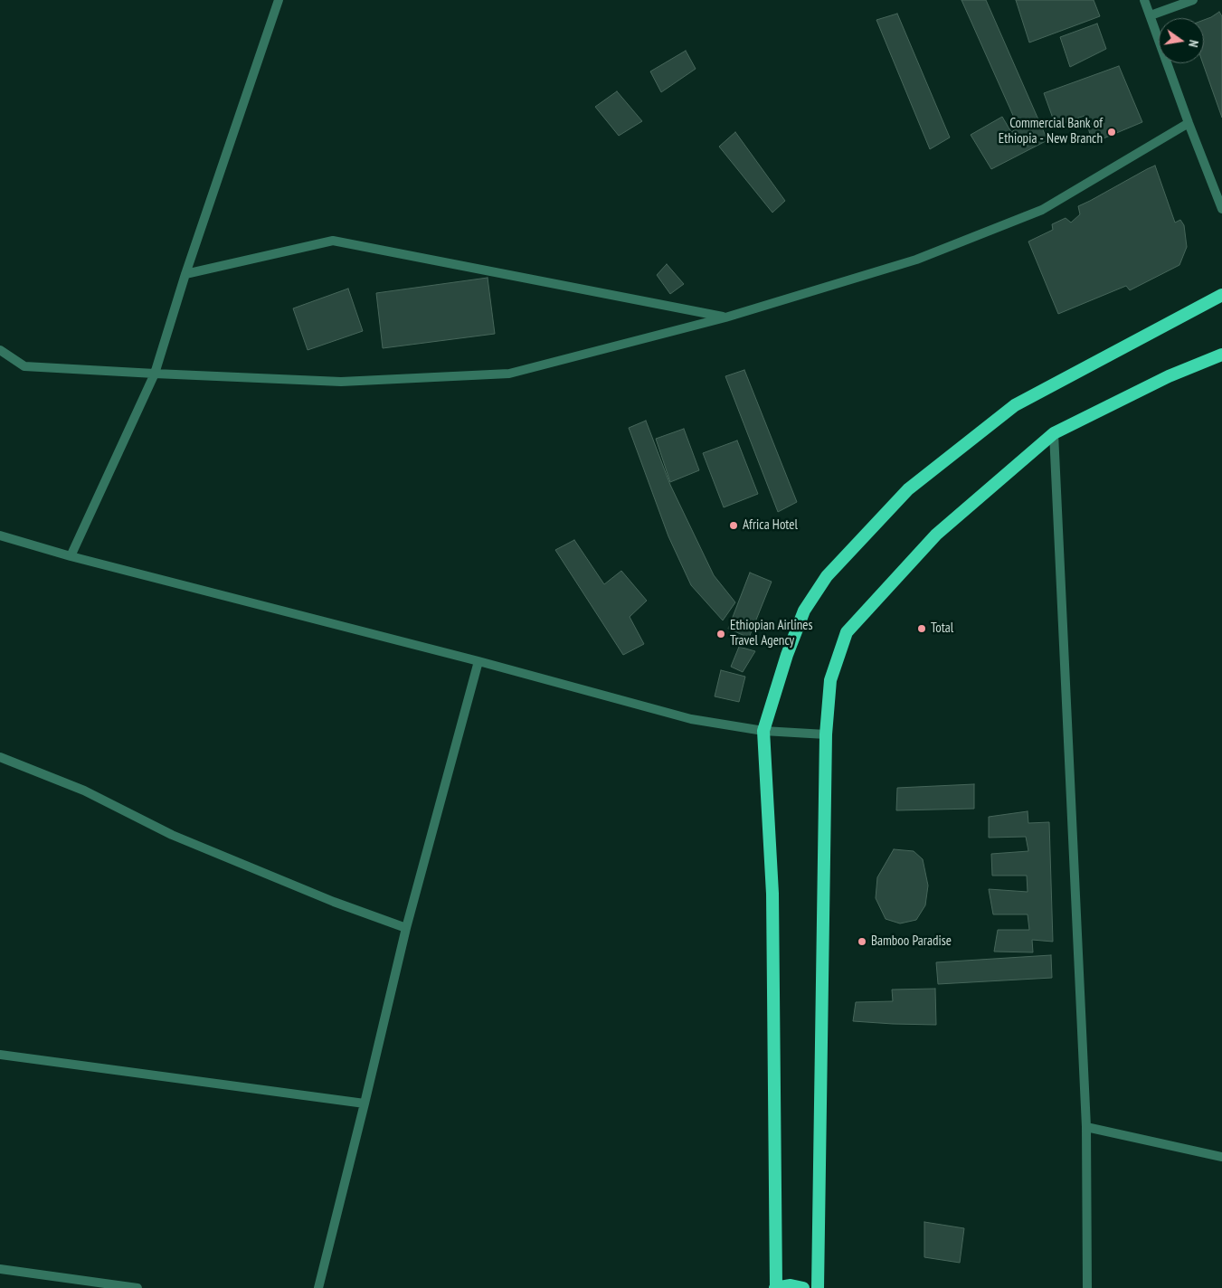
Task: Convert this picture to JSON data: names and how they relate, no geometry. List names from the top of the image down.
{
  "places": [
    "Commercial Bank of Ethiopia - New Branch",
    "Africa Hotel",
    "Total",
    "Ethiopian Airlines Travel Agency",
    "Bamboo Paradise"
  ],
  "north": "right"
}
